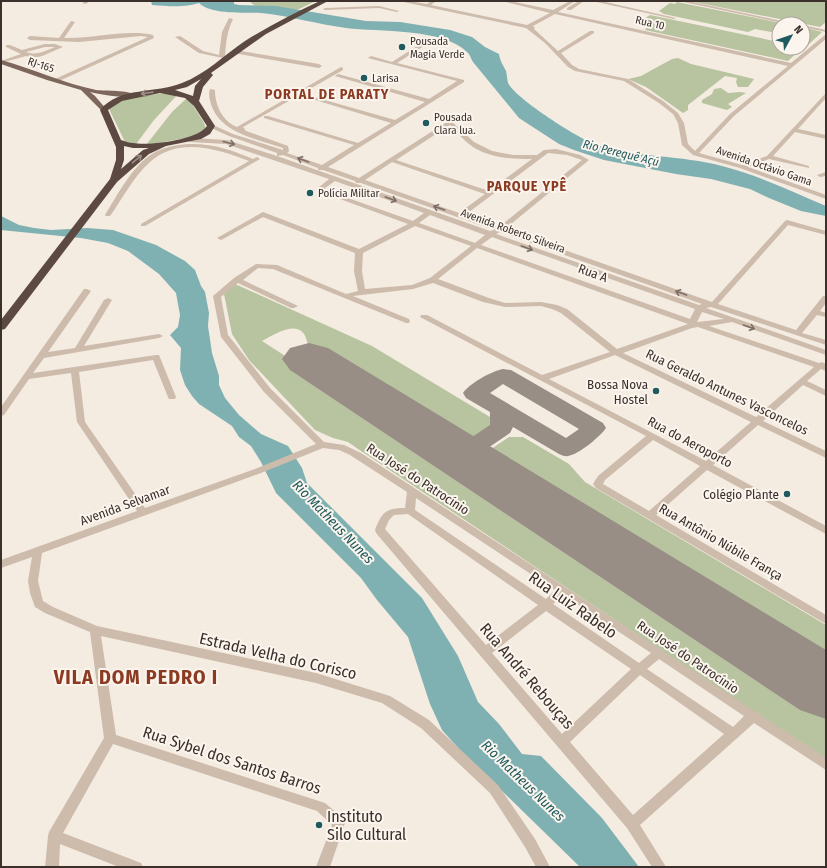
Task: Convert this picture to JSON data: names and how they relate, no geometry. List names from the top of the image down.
{
  "streets": {
    "main road": ["RJ-165"],
    "street": [
      "Rua 10",
      "Avenida Octávio Gama",
      "Avenida Roberto Silveira",
      "Rua A",
      "Rua Geraldo Antunes Vasconcelos",
      "Rua do Aeroporto",
      "Rua José do Patrocínio",
      "Avenida Selvamar",
      "Rua Antônio Núbile França",
      "Rua Luiz Rabelo",
      "Estrada Velha do Corisco",
      "Rua André Rebouças",
      "Rua Sybel dos Santos Barros"
    ]
  },
  "crossings": [
    ["Avenida Roberto Silveira", "Rua A"],
    ["Rua do Aeroporto", "Rua Antônio Núbile França"],
    ["Rua José do Patrocínio", "Avenida Selvamar"],
    ["Avenida Selvamar", "Estrada Velha do Corisco"],
    ["Rua Luiz Rabelo", "Rua André Rebouças"]
  ],
  "districts": ["PORTAL DE PARATY", "PARQUE YPÊ", "VILA DOM PEDRO I"],
  "water": ["Rio Perequê Açú", "Rio Matheus Nunes"],
  "places": [
    "Pousada Magia Verde",
    "Larisa",
    "Pousada Clara lua.",
    "Polícia Militar",
    "Bossa Nova Hostel",
    "Colégio Plante",
    "Instituto Silo Cultural"
  ],
  "north": "top right"
}
